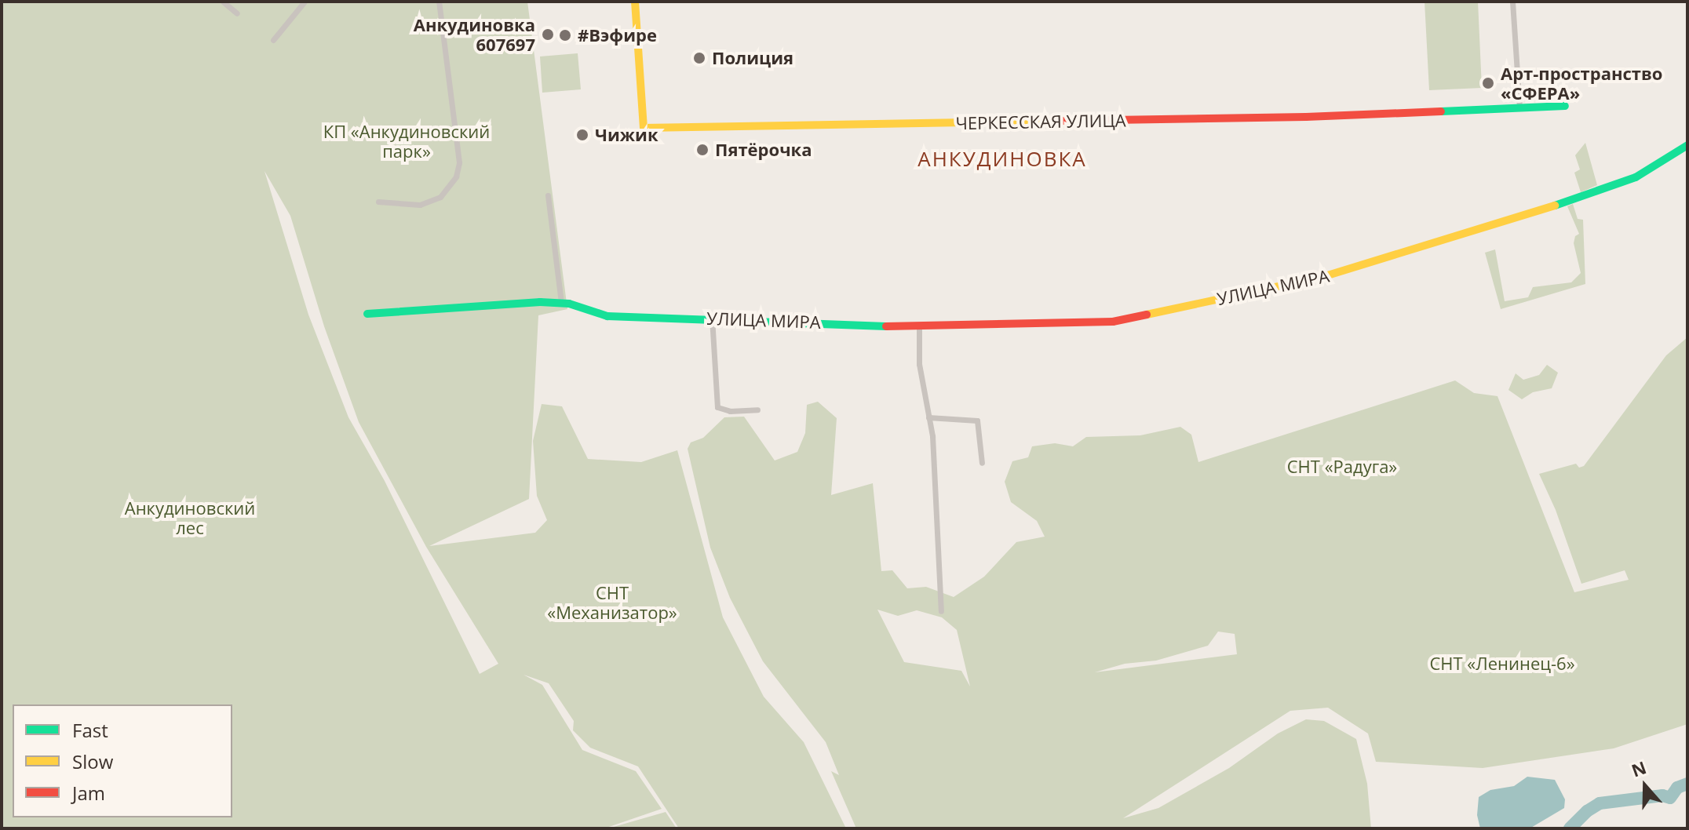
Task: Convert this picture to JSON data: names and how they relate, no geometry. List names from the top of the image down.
{
  "streets": {
    "street": ["ЧЕРКЕССКАЯ УЛИЦА", "УЛИЦА МИРА"]
  },
  "districts": ["АНКУДИНОВКА"],
  "parks": [
    "КП «Анкудиновский парк»",
    "СНТ «Радуга»",
    "Анкудиновский лес",
    "СНТ «Механизатор»",
    "СНТ «Ленинец-6»"
  ],
  "places": [
    "Анкудиновка 607697",
    "#Вэфире",
    "Полиция",
    "Арт-пространство «СФЕРА»",
    "Чижик",
    "Пятёрочка"
  ],
  "legend": ["Fast", "Slow", "Jam"],
  "north": "top"
}
